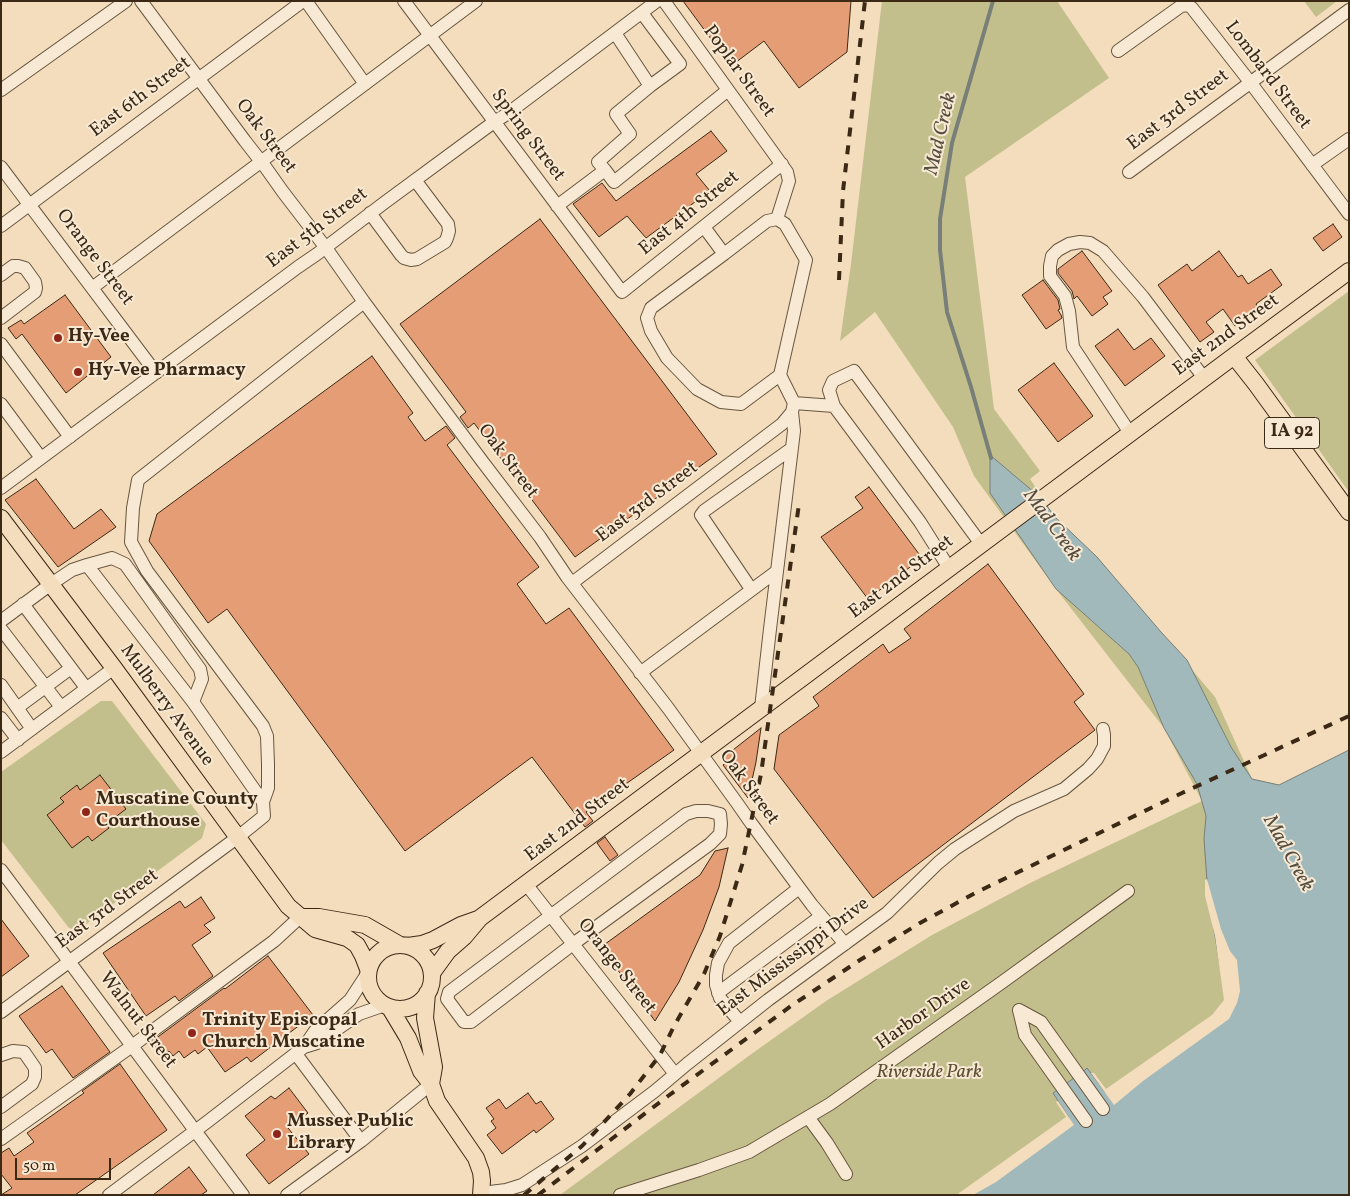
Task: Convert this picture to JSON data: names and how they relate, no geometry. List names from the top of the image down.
{
  "streets": {
    "main road": ["East 2nd Street", "IA 92", "Mulberry Avenue"],
    "street": [
      "Poplar Street",
      "Lombard Street",
      "East 6th Street",
      "East 3rd Street",
      "Spring Street",
      "Oak Street",
      "East 4th Street",
      "East 5th Street",
      "Orange Street",
      "East Mississippi Drive",
      "Harbor Drive",
      "Walnut Street"
    ]
  },
  "crossings": [
    ["Poplar Street", "East 4th Street"],
    ["Lombard Street", "East 3rd Street"],
    ["East 6th Street", "Oak Street"],
    ["East 6th Street", "Orange Street"],
    ["East 3rd Street", "Oak Street"],
    ["East 3rd Street", "Mulberry Avenue"],
    ["East 3rd Street", "Walnut Street"],
    ["Spring Street", "East 4th Street"],
    ["Spring Street", "East 5th Street"],
    ["Oak Street", "East 5th Street"],
    ["Oak Street", "East 2nd Street"],
    ["Oak Street", "East Mississippi Drive"],
    ["East 5th Street", "Orange Street"],
    ["Orange Street", "East 2nd Street"],
    ["Orange Street", "East Mississippi Drive"],
    ["East 2nd Street", "IA 92"],
    ["East 2nd Street", "Mulberry Avenue"]
  ],
  "water": ["Mad Creek"],
  "parks": ["Riverside Park"],
  "places": [
    "Hy-Vee",
    "Hy-Vee Pharmacy",
    "Muscatine County Courthouse",
    "Trinity Episcopal Church Muscatine",
    "Musser Public Library"
  ],
  "scale_bar": "50 m"
}
